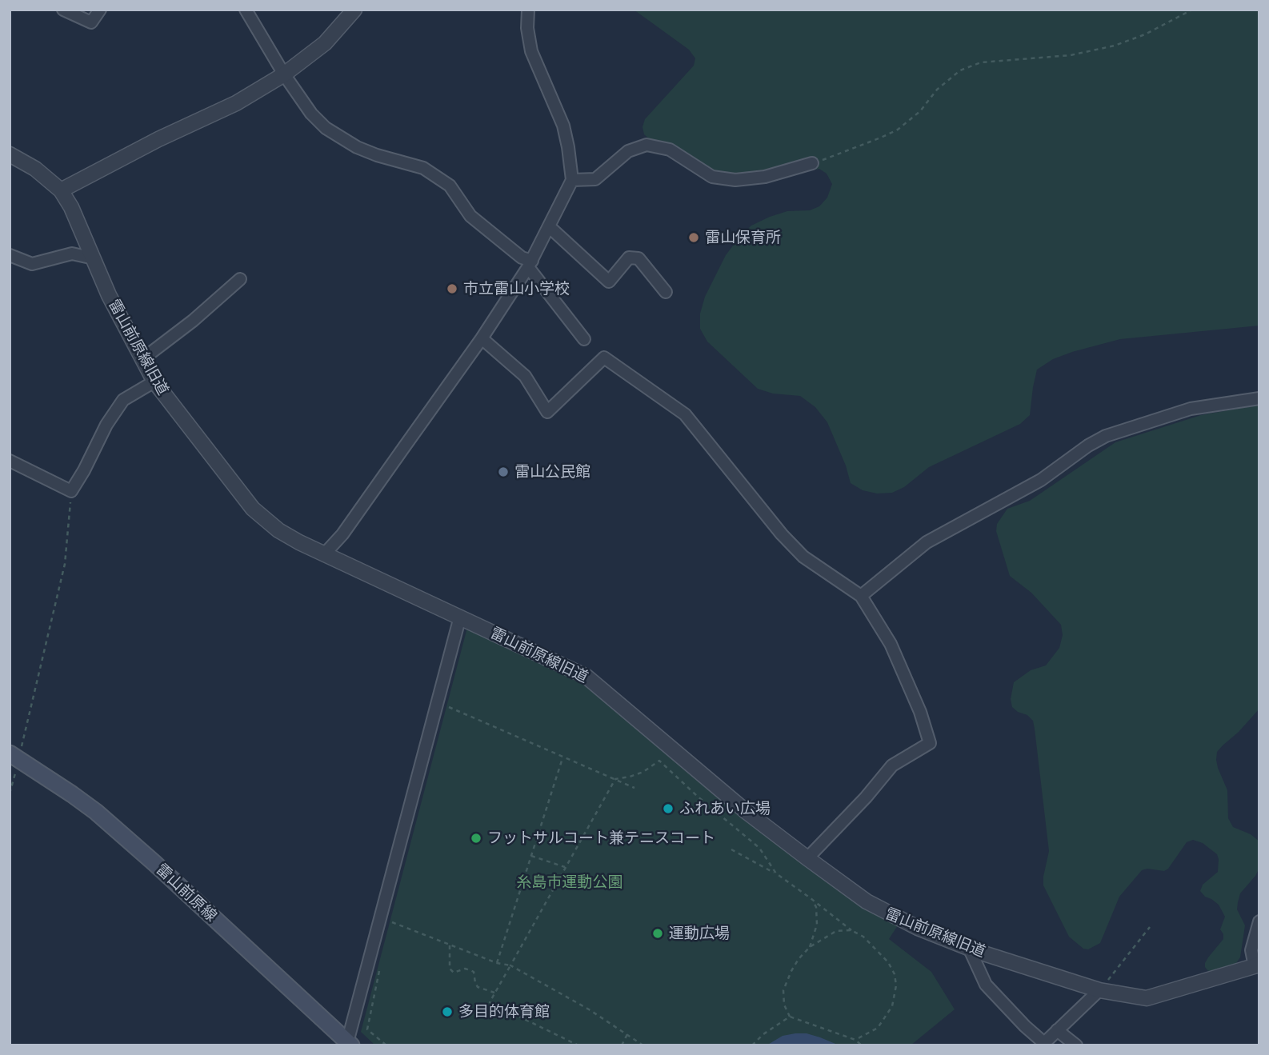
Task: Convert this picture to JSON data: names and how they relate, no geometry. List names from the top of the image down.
{
  "streets": {
    "main road": ["雷山前原線"],
    "street": ["雷山前原線旧道"]
  },
  "parks": ["糸島市運動公園"],
  "places": [
    "雷山保育所",
    "市立雷山小学校",
    "雷山公民館",
    "ふれあい広場",
    "フットサルコート兼テニスコート",
    "運動広場",
    "多目的体育館"
  ]
}
